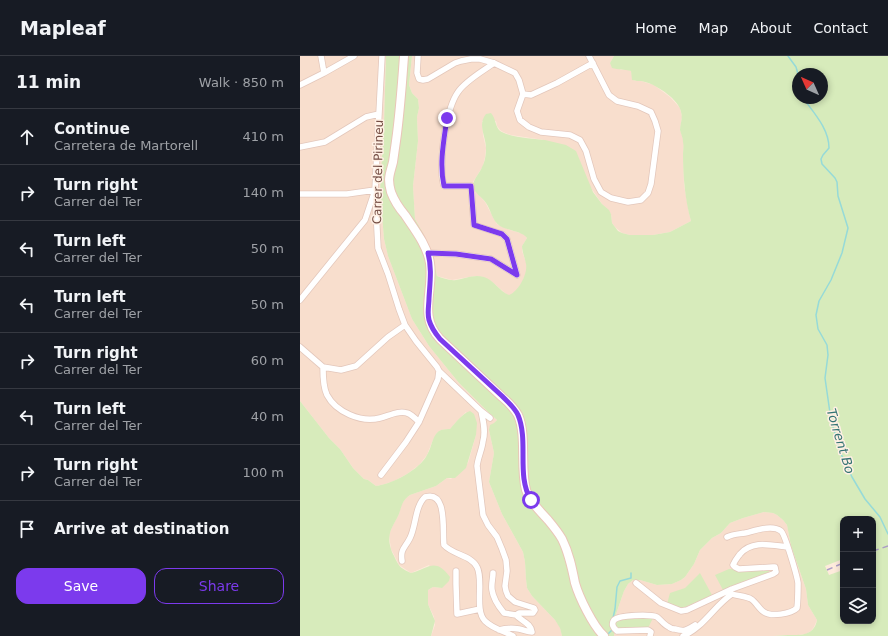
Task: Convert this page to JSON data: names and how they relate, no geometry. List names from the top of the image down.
{
  "streets": {
    "street": ["Carrer del Pirineu"]
  },
  "water": ["Torrent Bo"],
  "north": "top left",
  "page": {
    "header": "Mapleaf",
    "nav": [
      "Home",
      "Map",
      "About",
      "Contact"
    ],
    "heading": ["11 min", "Walk · 850 m"],
    "list": [
      ["Continue", "Carretera de Martorell", "410 m"],
      ["Turn right", "Carrer del Ter", "140 m"],
      ["Turn left", "Carrer del Ter", "50 m"],
      ["Turn left", "Carrer del Ter", "50 m"],
      ["Turn right", "Carrer del Ter", "60 m"],
      ["Turn left", "Carrer del Ter", "40 m"],
      ["Turn right", "Carrer del Ter", "100 m"],
      "Arrive at destination"
    ],
    "map_buttons": ["+", "−"],
    "buttons": ["Save", "Share"]
  }
}
